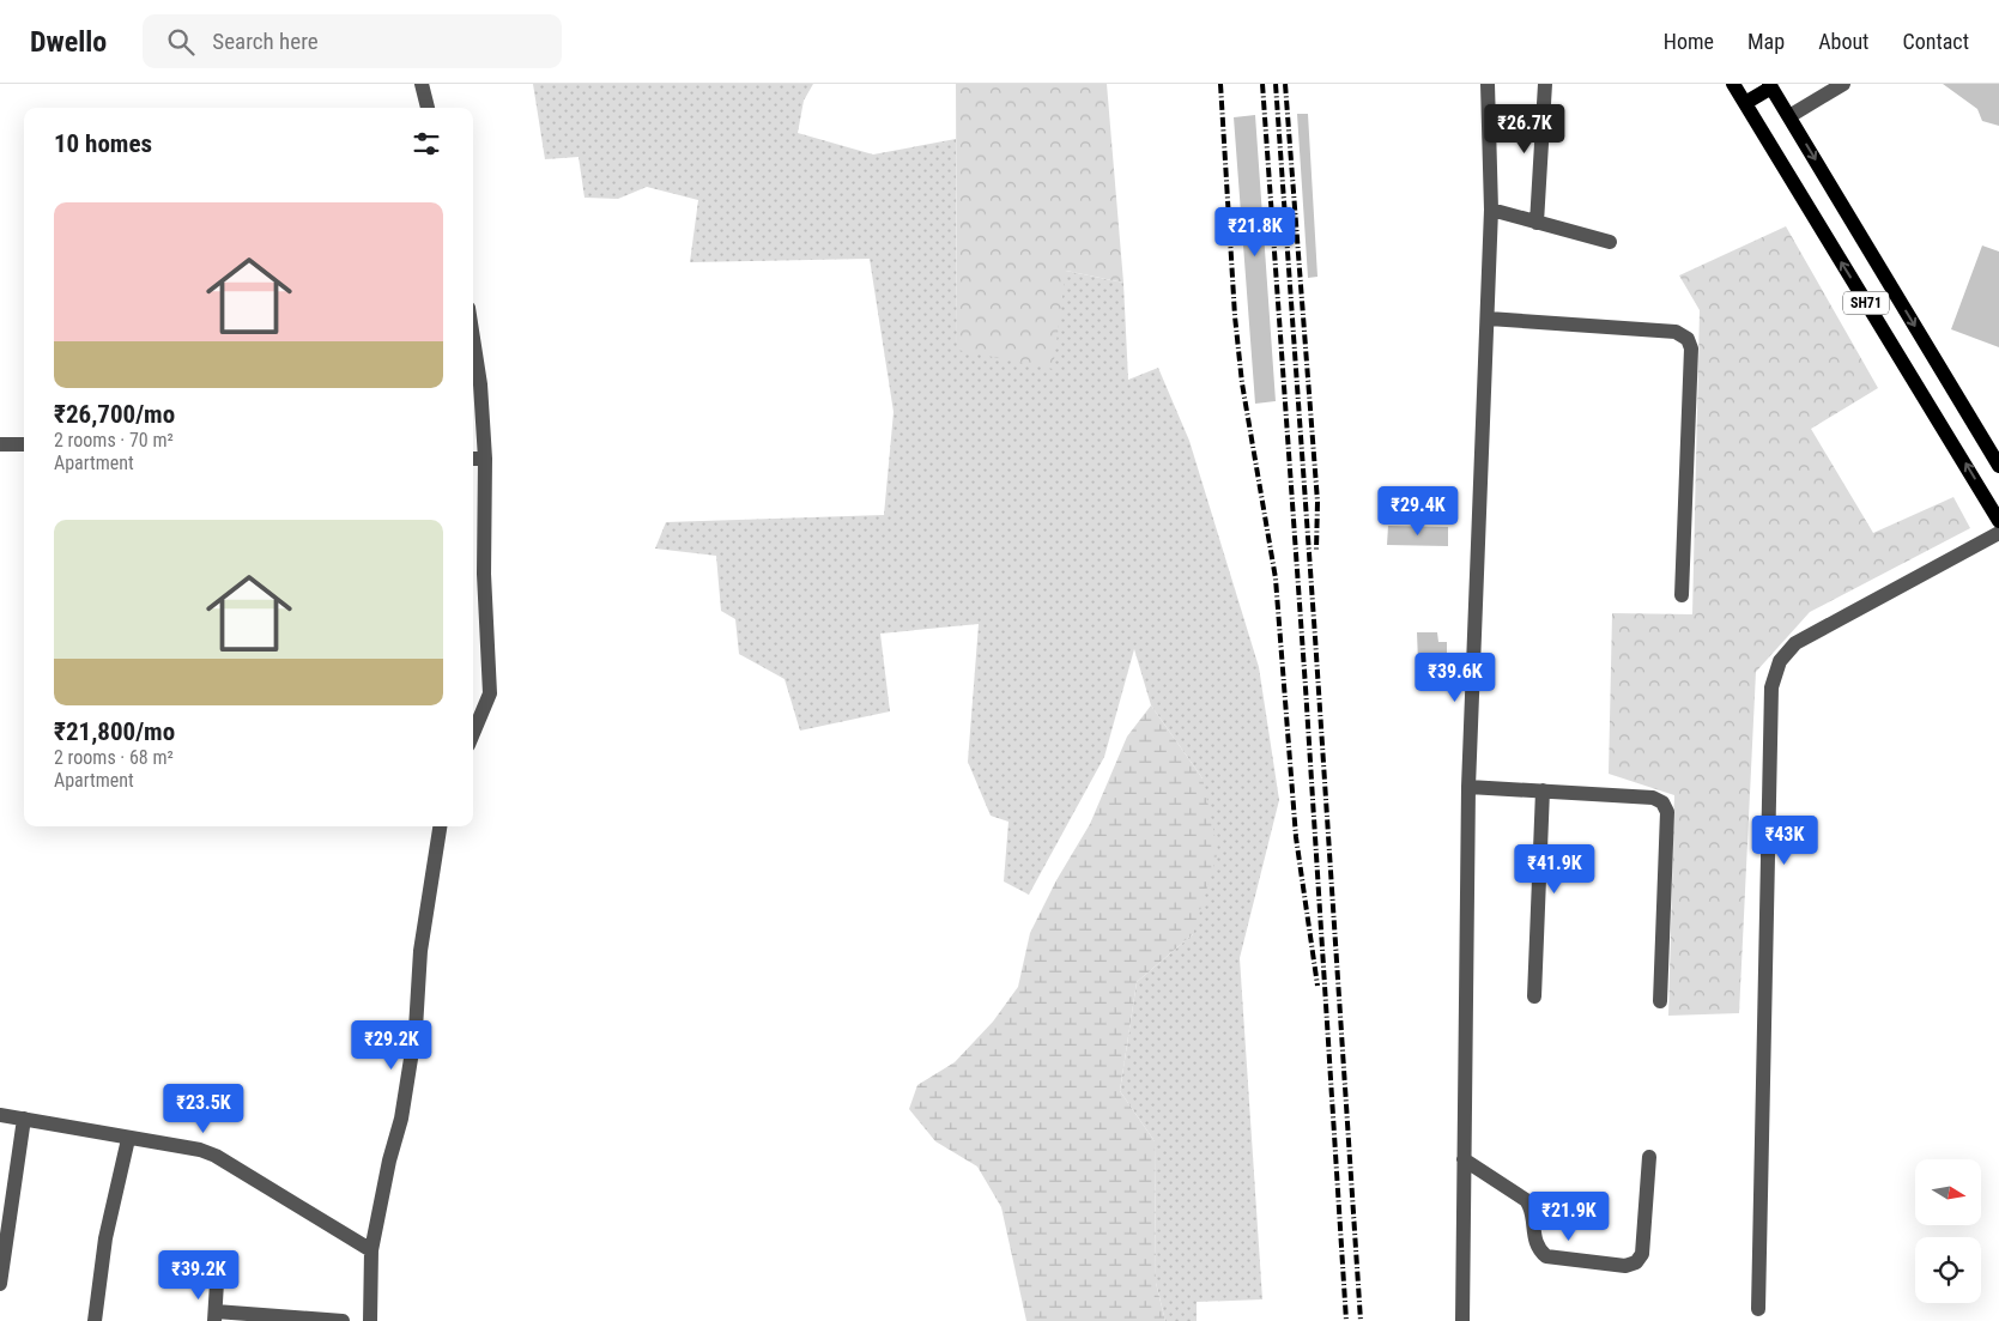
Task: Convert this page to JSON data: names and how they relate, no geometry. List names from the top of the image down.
{
  "streets": {
    "main road": ["SH71"]
  },
  "north": "right",
  "page": {
    "header": "Dwello",
    "search": "Search here",
    "nav": [
      "Home",
      "Map",
      "About",
      "Contact"
    ],
    "price": [
      "₹26.7K",
      "₹21.8K",
      "₹29.4K",
      "₹39.6K",
      "₹43K",
      "₹41.9K",
      "₹29.2K",
      "₹23.5K",
      "₹21.9K",
      "₹39.2K"
    ],
    "heading": "10 homes",
    "list": [
      {
        "name": "₹26,700/mo",
        "note": "2 rooms · 70 m² · Apartment"
      },
      {
        "name": "₹21,800/mo",
        "note": "2 rooms · 68 m² · Apartment"
      }
    ]
  }
}
